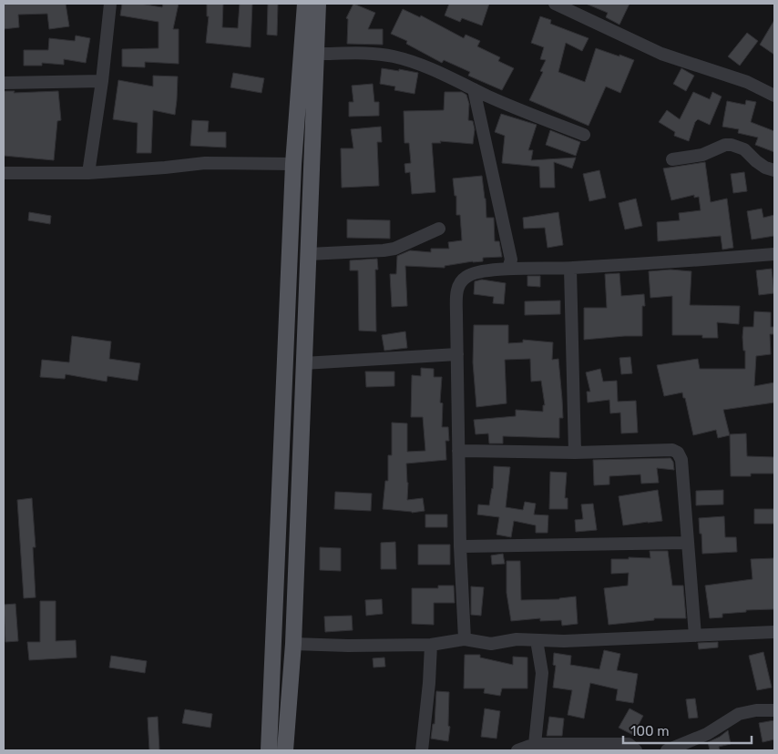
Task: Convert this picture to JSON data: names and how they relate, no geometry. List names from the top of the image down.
{
  "scale_bar": "100 m"
}
